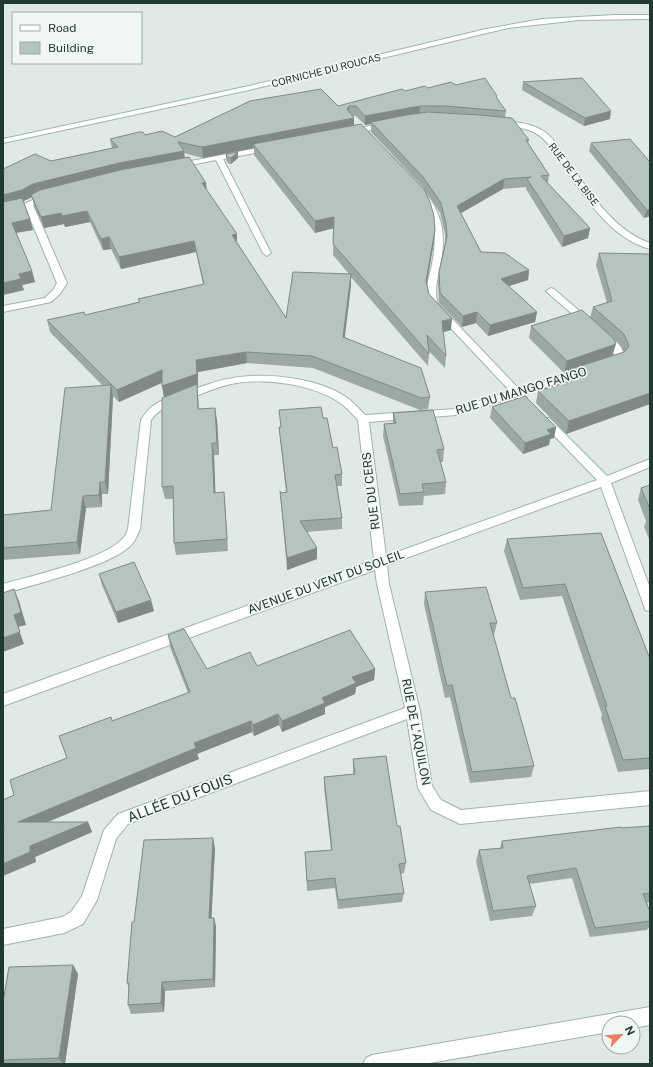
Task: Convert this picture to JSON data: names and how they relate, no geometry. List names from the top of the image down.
{
  "streets": {
    "street": [
      "CORNICHE DU ROUCAS",
      "RUE DE LA BISE",
      "RUE DU MANGO FANGO",
      "RUE DU CERS",
      "AVENUE DU VENT DU SOLEIL",
      "RUE DE L'AQUILON",
      "ALLÉE DU FOUIS"
    ]
  },
  "crossings": [
    ["RUE DU MANGO FANGO", "RUE DU CERS"],
    ["RUE DU CERS", "AVENUE DU VENT DU SOLEIL"],
    ["RUE DU CERS", "RUE DE L'AQUILON"],
    ["AVENUE DU VENT DU SOLEIL", "RUE DE L'AQUILON"],
    ["RUE DE L'AQUILON", "ALLÉE DU FOUIS"]
  ],
  "legend": ["Road", "Building"],
  "north": "top right"
}
